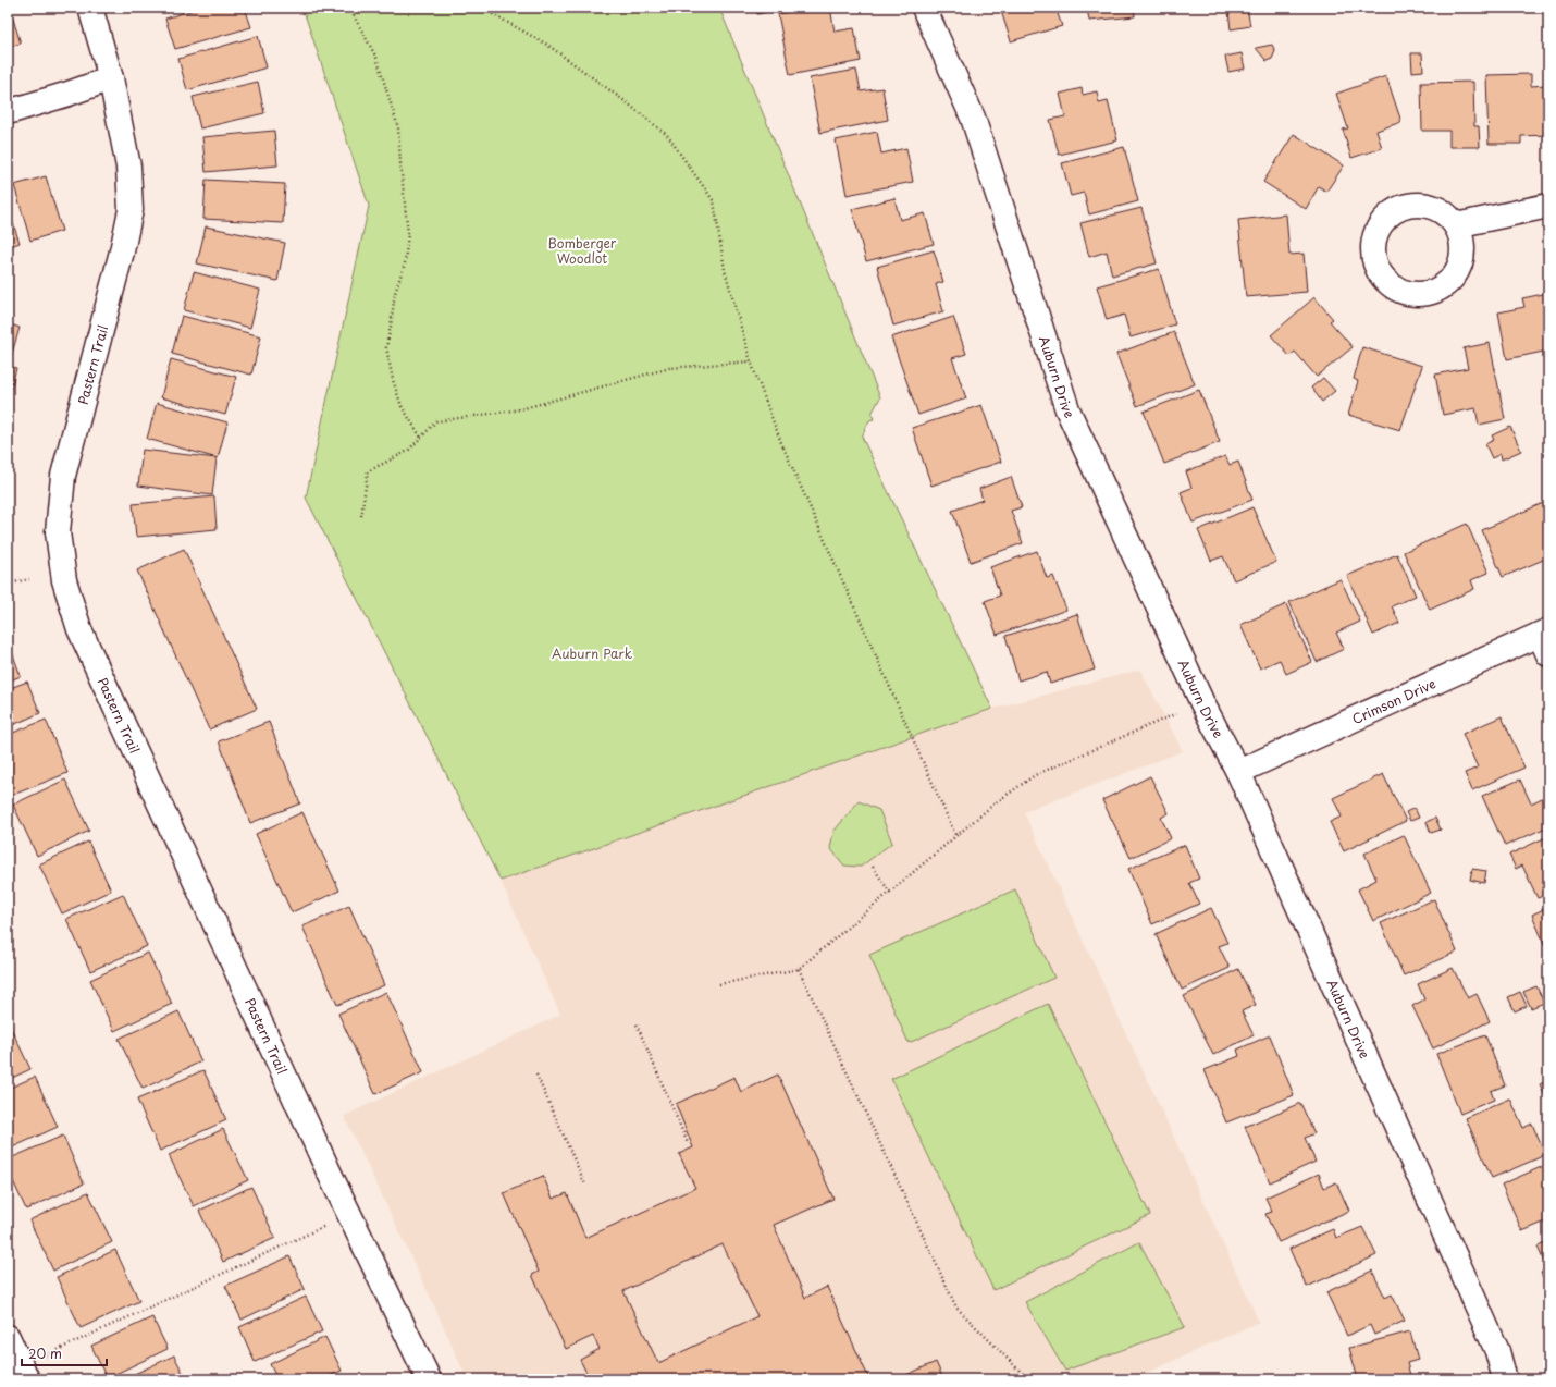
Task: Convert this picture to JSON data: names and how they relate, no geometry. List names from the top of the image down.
{
  "streets": {
    "street": ["Pastern Trail", "Auburn Drive", "Crimson Drive"]
  },
  "crossings": [
    ["Auburn Drive", "Crimson Drive"]
  ],
  "parks": ["Bomberger Woodlot", "Auburn Park"],
  "scale_bar": "20 m"
}
